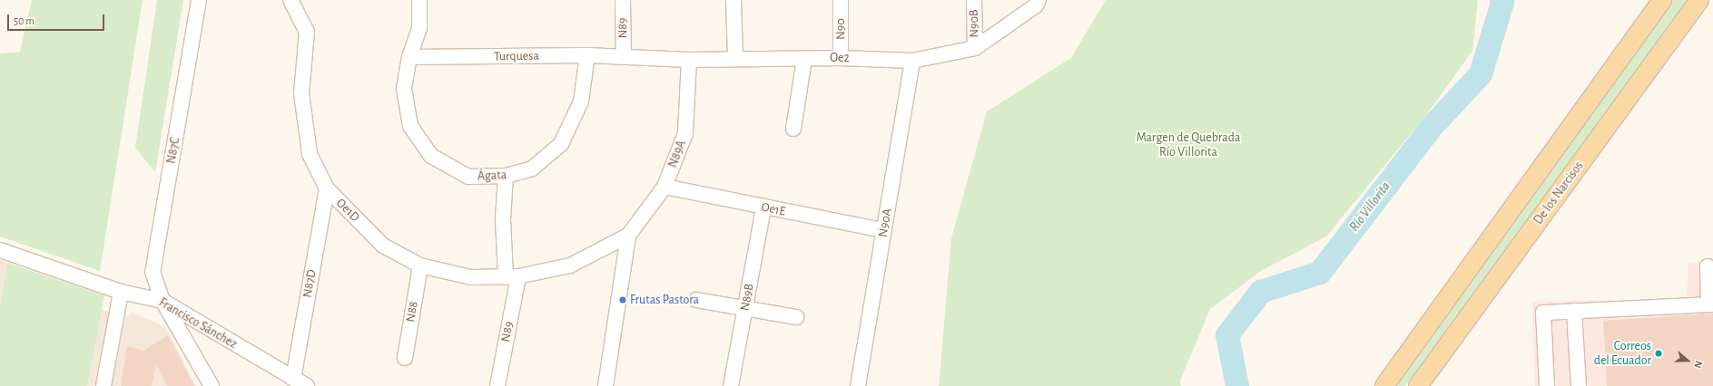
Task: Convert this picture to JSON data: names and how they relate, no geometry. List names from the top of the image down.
{
  "streets": {
    "main road": ["De los Narcisos"],
    "street": [
      "N90B",
      "N89",
      "N90",
      "Turquesa",
      "Oe2",
      "N87C",
      "N89A",
      "Ágata",
      "Oe1E",
      "Oe1D",
      "N90A",
      "N87D",
      "N89B",
      "N88",
      "Francisco Sánchez"
    ]
  },
  "crossings": [
    ["N90B", "Oe2"],
    ["N89", "Turquesa"],
    ["N89", "Oe2"],
    ["N89", "N89A"],
    ["N89", "Ágata"],
    ["N89", "Oe1D"],
    ["N90", "Oe2"],
    ["Turquesa", "Oe2"],
    ["Turquesa", "Ágata"],
    ["Oe2", "N89A"],
    ["Oe2", "N90A"],
    ["N87C", "Francisco Sánchez"],
    ["N89A", "Oe1E"],
    ["N89A", "Oe1D"],
    ["Oe1E", "N90A"],
    ["Oe1E", "N89B"],
    ["Oe1D", "N87D"],
    ["Oe1D", "N88"],
    ["N87D", "Francisco Sánchez"]
  ],
  "water": ["Río Villorita"],
  "parks": ["Margen de Quebrada Río Villorita"],
  "places": ["Frutas Pastora", "Correos del Ecuador"],
  "scale_bar": "50 m",
  "north": "right"
}
